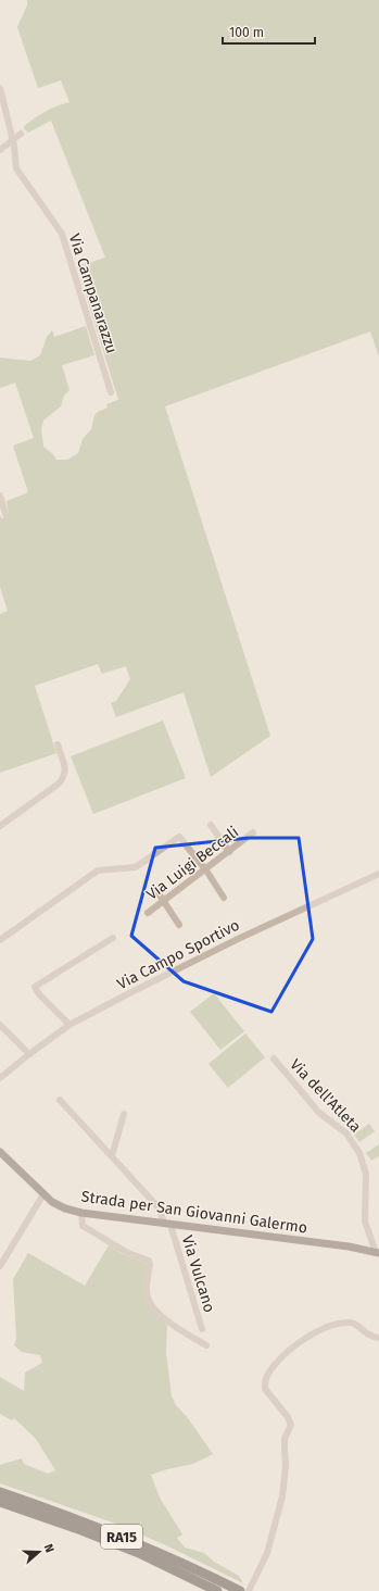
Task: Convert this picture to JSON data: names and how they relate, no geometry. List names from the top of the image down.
{
  "streets": {
    "highway": ["RA15"],
    "main road": ["Strada per San Giovanni Galermo"],
    "street": [
      "Via Campanarazzu",
      "Via Luigi Beccali",
      "Via Campo Sportivo",
      "Via dell'Atleta",
      "Via Vulcano"
    ]
  },
  "crossings": [
    ["Via dell'Atleta", "Strada per San Giovanni Galermo"],
    ["Strada per San Giovanni Galermo", "Via Vulcano"]
  ],
  "scale_bar": "100 m",
  "north": "right"
}
